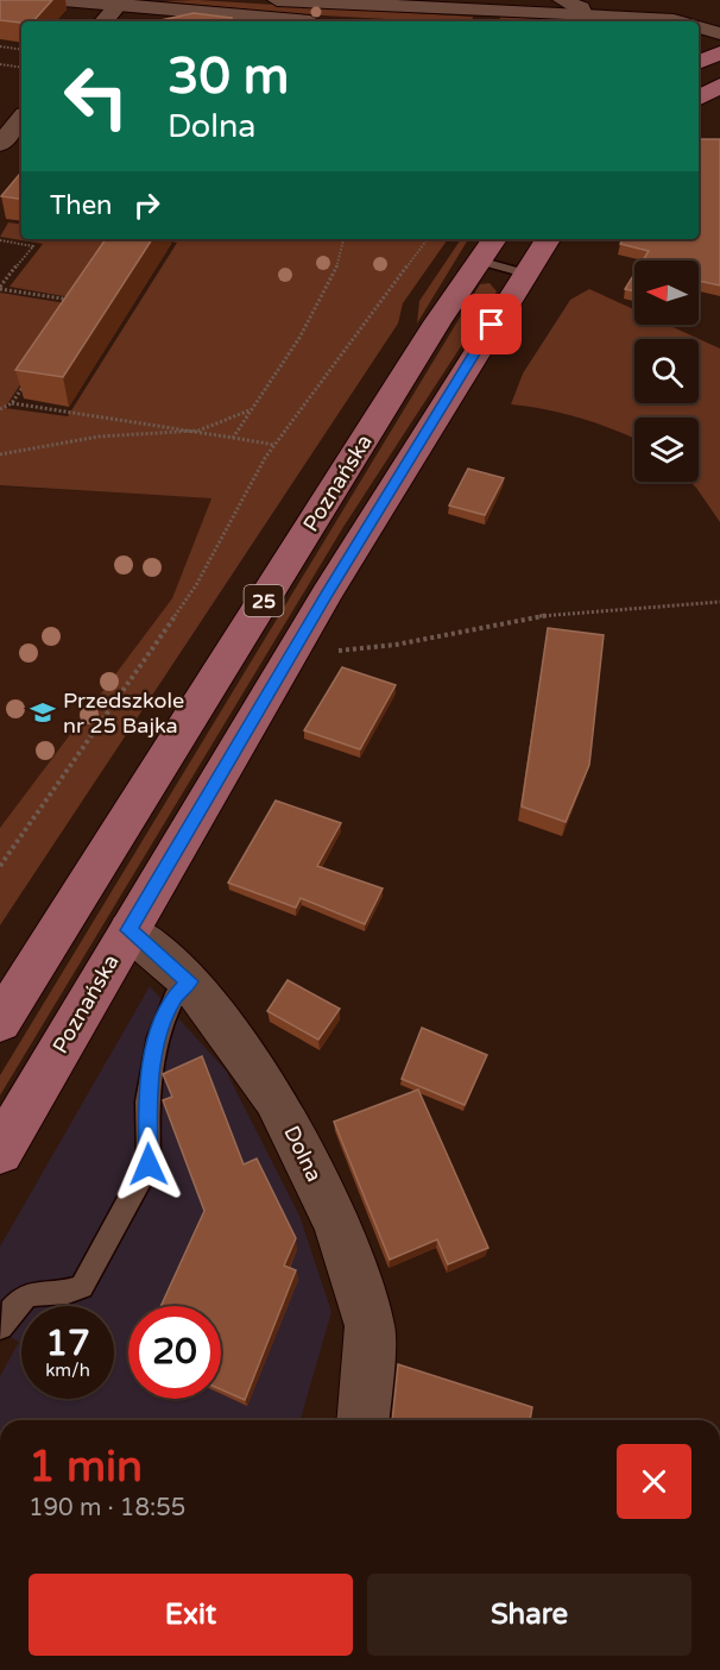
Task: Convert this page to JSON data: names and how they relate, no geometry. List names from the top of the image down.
{
  "streets": {
    "main road": ["Poznańska", "25"],
    "street": ["Dolna"]
  },
  "crossings": [
    ["Poznańska", "Dolna"]
  ],
  "places": {
    "school or university": ["Przedszkole nr 25 Bajka"]
  },
  "north": "left",
  "page": {
    "turn": ["30 m", "Dolna"],
    "then": "Then",
    "speed": "17 km/h",
    "limit": "20",
    "heading": ["1 min", "190 m · 18:55"],
    "buttons": ["Exit", "Share"]
  }
}
